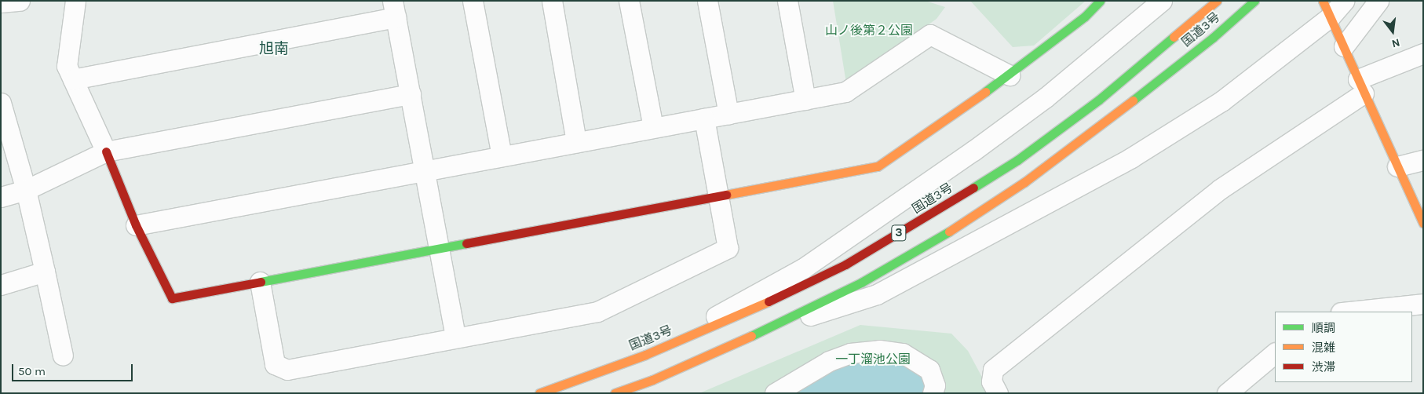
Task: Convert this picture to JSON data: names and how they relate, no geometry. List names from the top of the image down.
{
  "streets": {
    "main road": ["国道3号", "3"]
  },
  "districts": ["旭南"],
  "parks": ["山ノ後第２公園", "一丁溜池公園"],
  "legend": ["順調", "混雑", "渋滞"],
  "scale_bar": "50 m",
  "north": "bottom"
}
